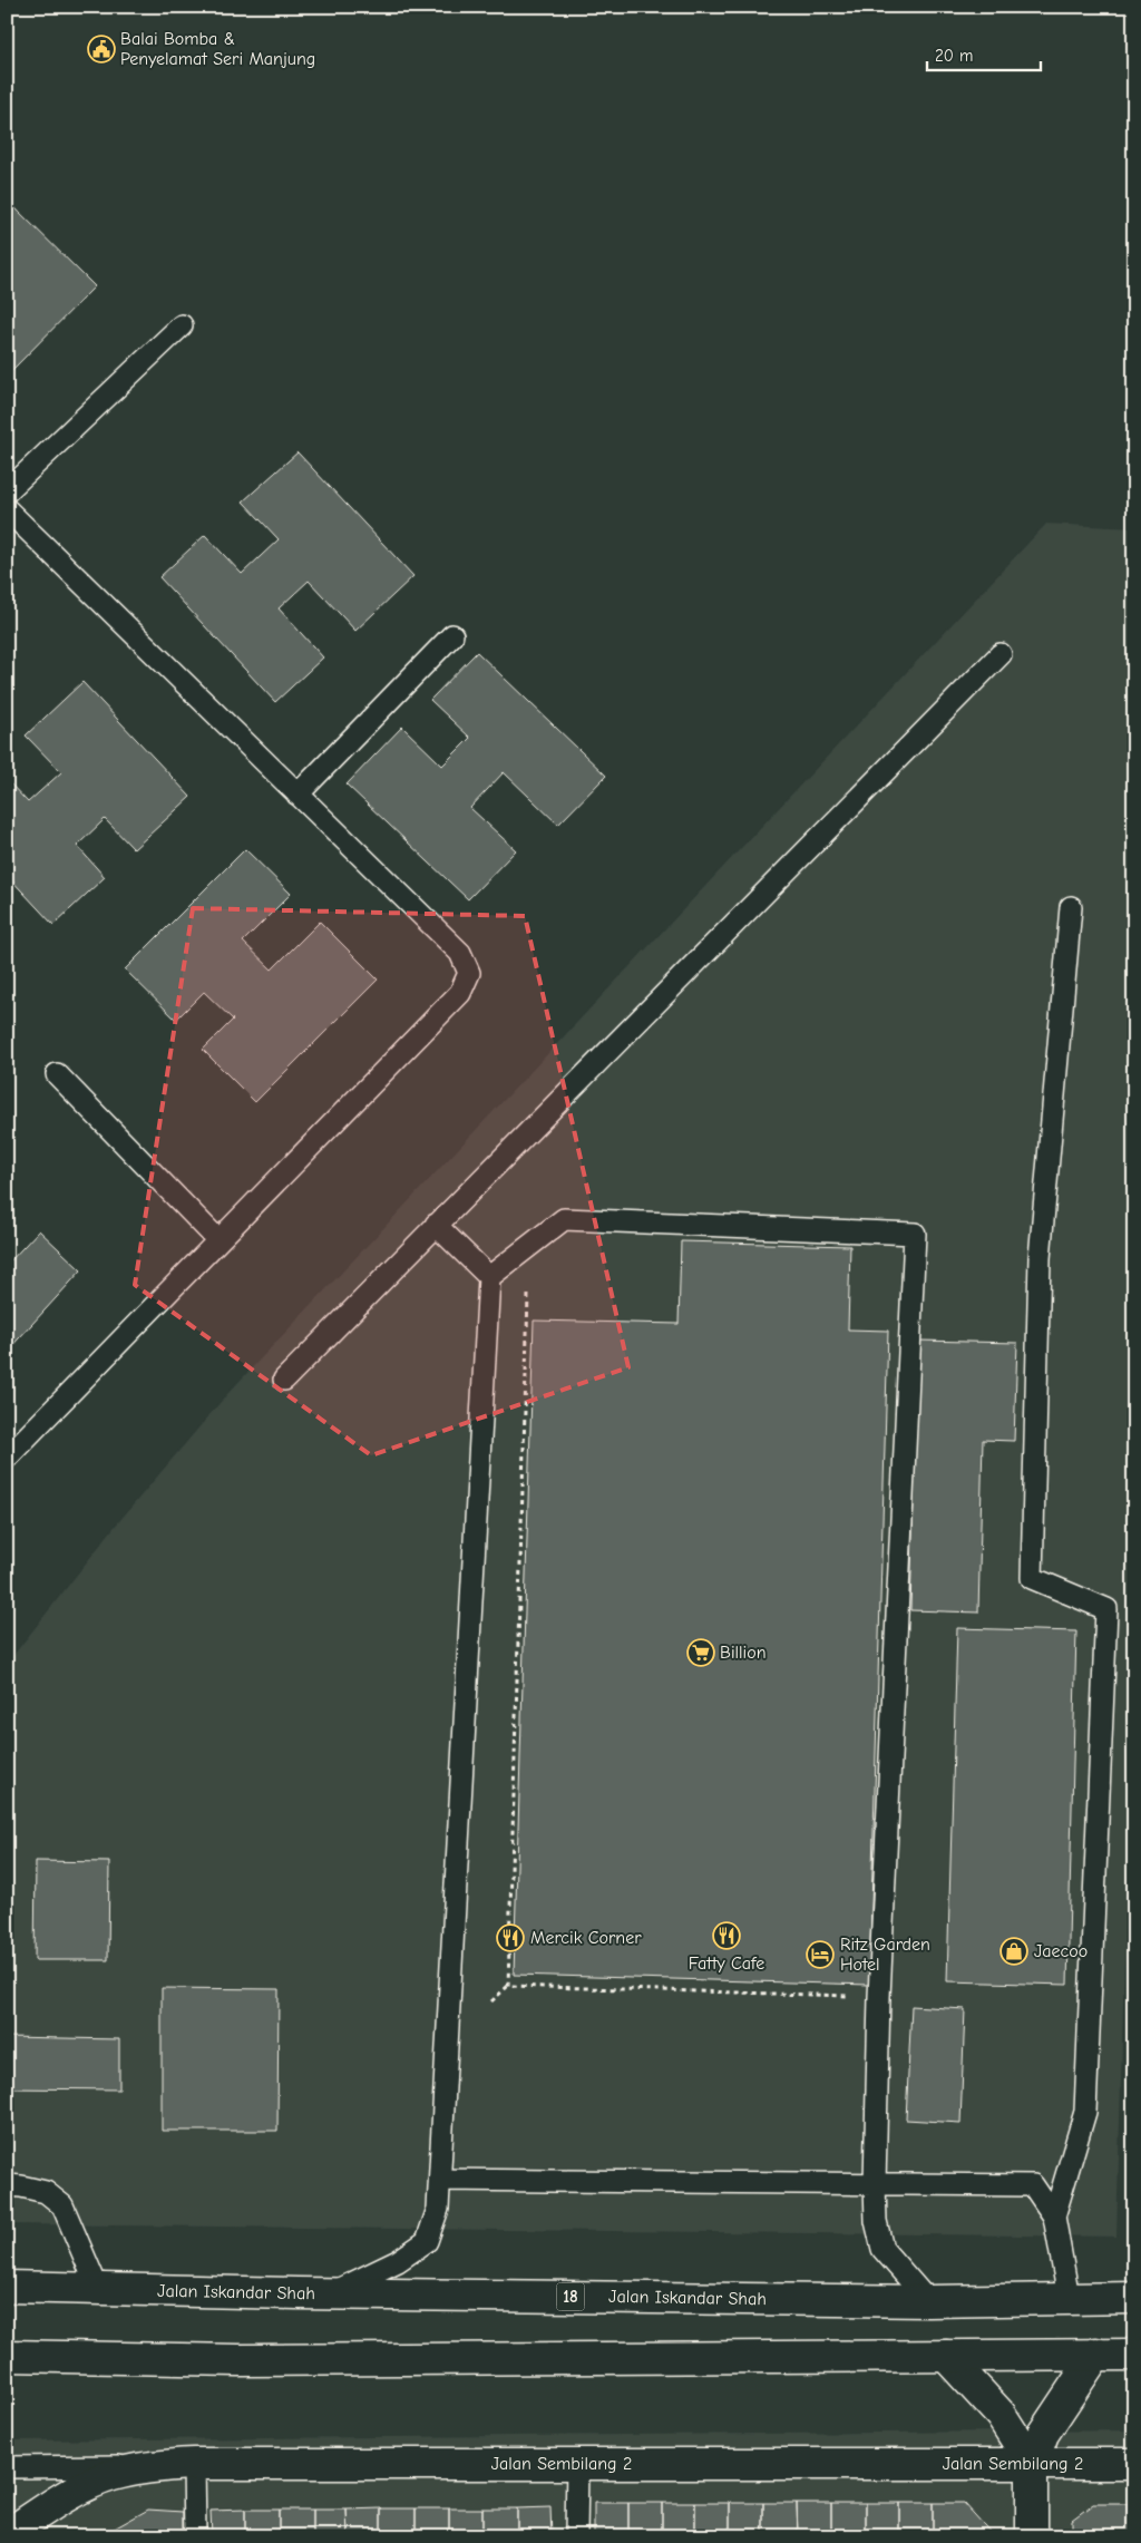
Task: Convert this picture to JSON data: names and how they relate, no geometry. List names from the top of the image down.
{
  "streets": {
    "main road": ["Jalan Iskandar Shah", "18", "Jalan Sembilang 2"]
  },
  "places": {
    "public building": ["Balai Bomba & Penyelamat Seri Manjung"],
    "supermarket": ["Billion"],
    "restaurant": ["Fatty Cafe", "Mercik Corner"],
    "shop": ["Jaecoo"],
    "hotel": ["Ritz Garden Hotel"]
  },
  "scale_bar": "20 m"
}
